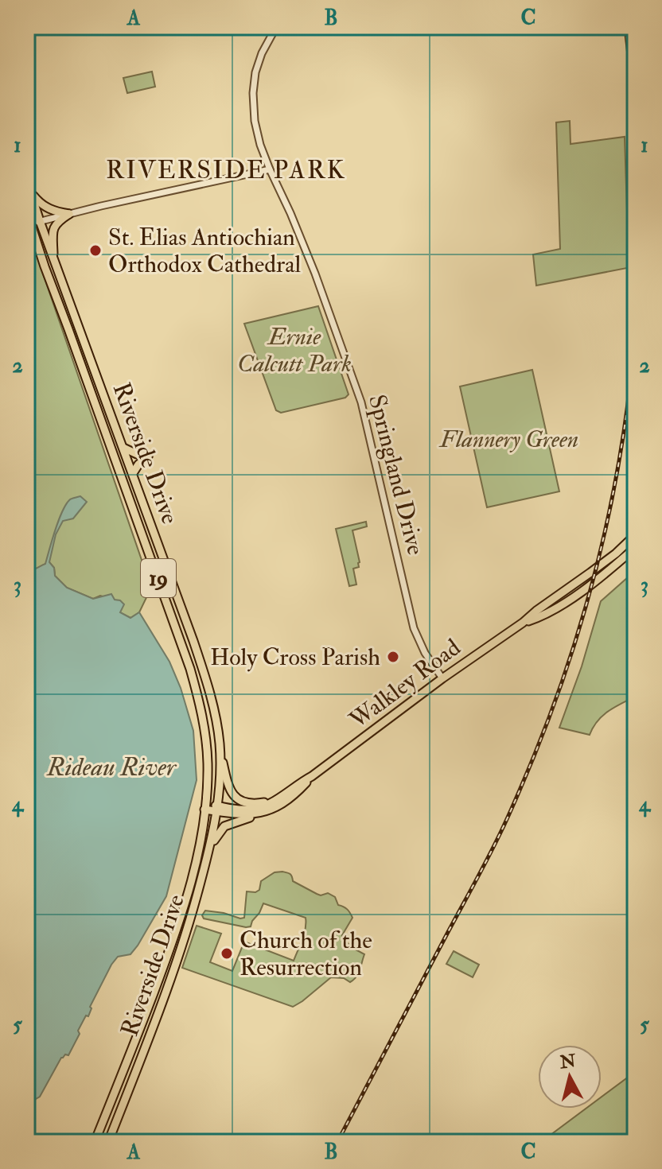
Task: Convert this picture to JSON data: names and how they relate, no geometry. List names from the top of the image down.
{
  "streets": {
    "main road": ["Riverside Drive", "19", "Walkley Road"],
    "street": ["Springland Drive"]
  },
  "crossings": [
    ["Riverside Drive", "Walkley Road"],
    ["Springland Drive", "Walkley Road"]
  ],
  "districts": ["RIVERSIDE PARK"],
  "water": ["Rideau River"],
  "parks": ["Ernie Calcutt Park", "Flannery Green"],
  "places": ["St. Elias Antiochian Orthodox Cathedral", "Holy Cross Parish", "Church of the Resurrection"],
  "north": "top",
  "grid": {
    "columns": ["A", "B", "C"],
    "rows": [
      "1",
      "2",
      "3",
      "4",
      "5"
    ]
  }
}
